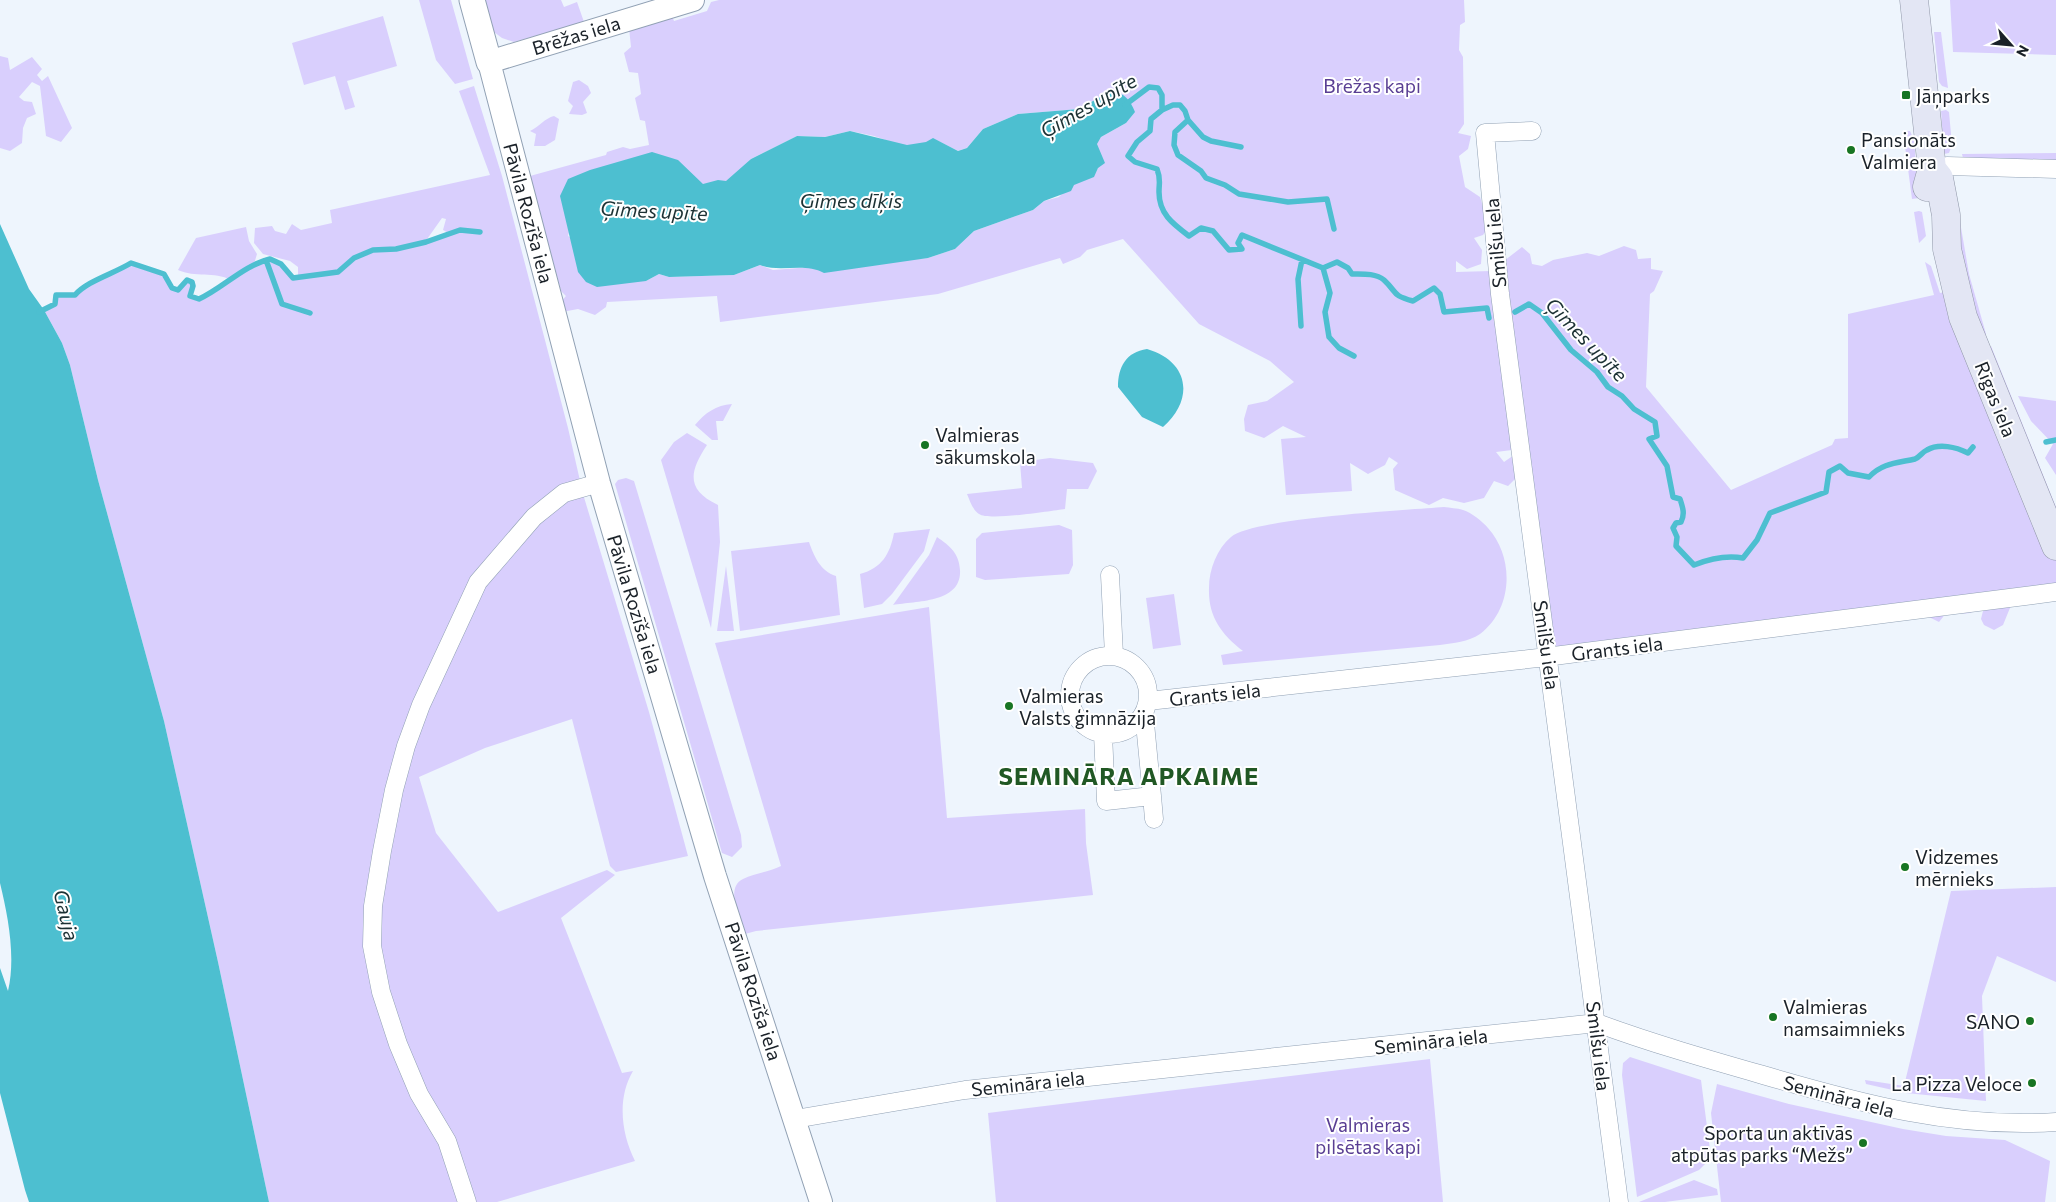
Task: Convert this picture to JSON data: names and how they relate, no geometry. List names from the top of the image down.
{
  "streets": {
    "main road": ["Pāvila Rozīša iela", "Rīgas iela"],
    "street": [
      "Brēžas iela",
      "Smilšu iela",
      "Grants iela",
      "Semināra iela"
    ]
  },
  "crossings": [
    ["Brēžas iela", "Pāvila Rozīša iela"],
    ["Pāvila Rozīša iela", "Semināra iela"],
    ["Smilšu iela", "Grants iela"],
    ["Smilšu iela", "Semināra iela"]
  ],
  "districts": ["SEMINĀRA APKAIME"],
  "water": ["Ģīmes upīte", "Ģīmes dīķis", "Gauja"],
  "parks": ["Brēžas kapi", "Valmieras pilsētas kapi"],
  "places": {
    "transit": ["Jāņparks"],
    "other": [
      "Pansionāts Valmiera",
      "Valmieras sākumskola",
      "Valmieras Valsts ģimnāzija",
      "Vidzemes mērnieks",
      "Valmieras namsaimnieks",
      "SANO",
      "La Pizza Veloce",
      "Sporta un aktīvās atpūtas parks “Mežs”"
    ]
  },
  "north": "bottom right"
}
